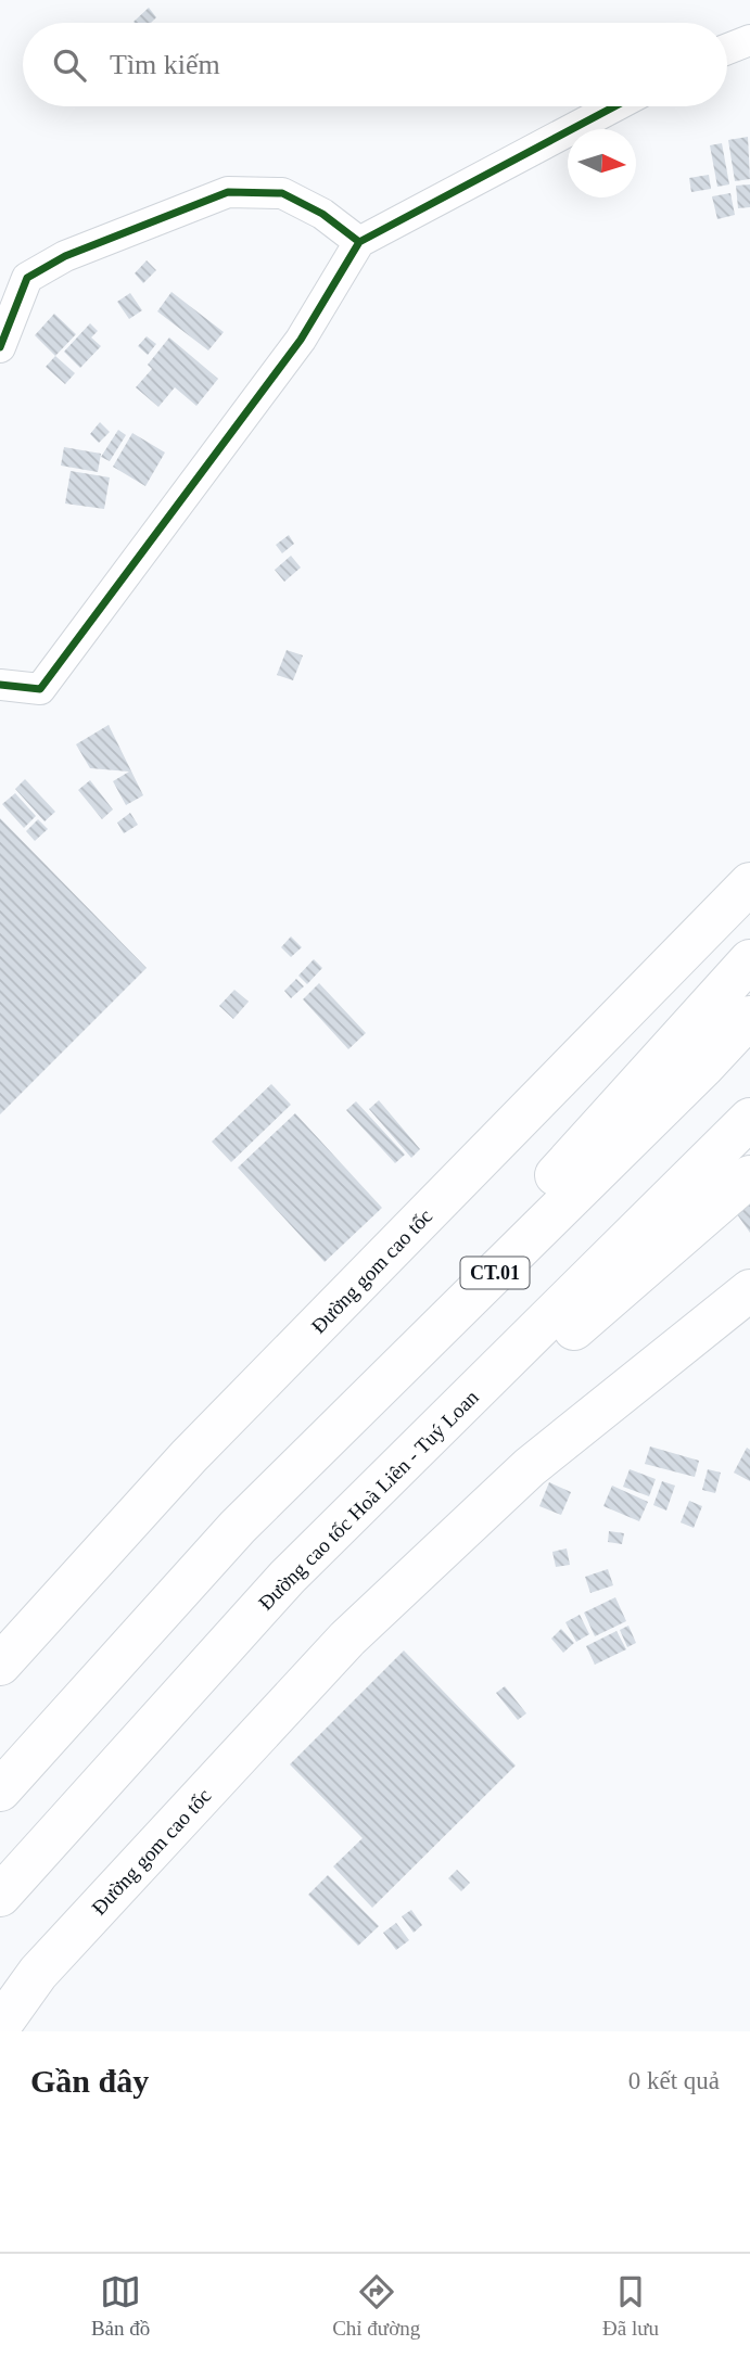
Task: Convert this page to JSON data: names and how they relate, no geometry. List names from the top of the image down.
{
  "streets": {
    "main road": ["Đường gom cao tốc", "CT.01", "Đường cao tốc Hoà Liên - Tuý Loan"]
  },
  "north": "right",
  "page": {
    "search": "Tìm kiếm",
    "heading": ["Gần đây", "0 kết quả"],
    "nav": ["Bản đồ", "Chỉ đường", "Đã lưu"]
  }
}
